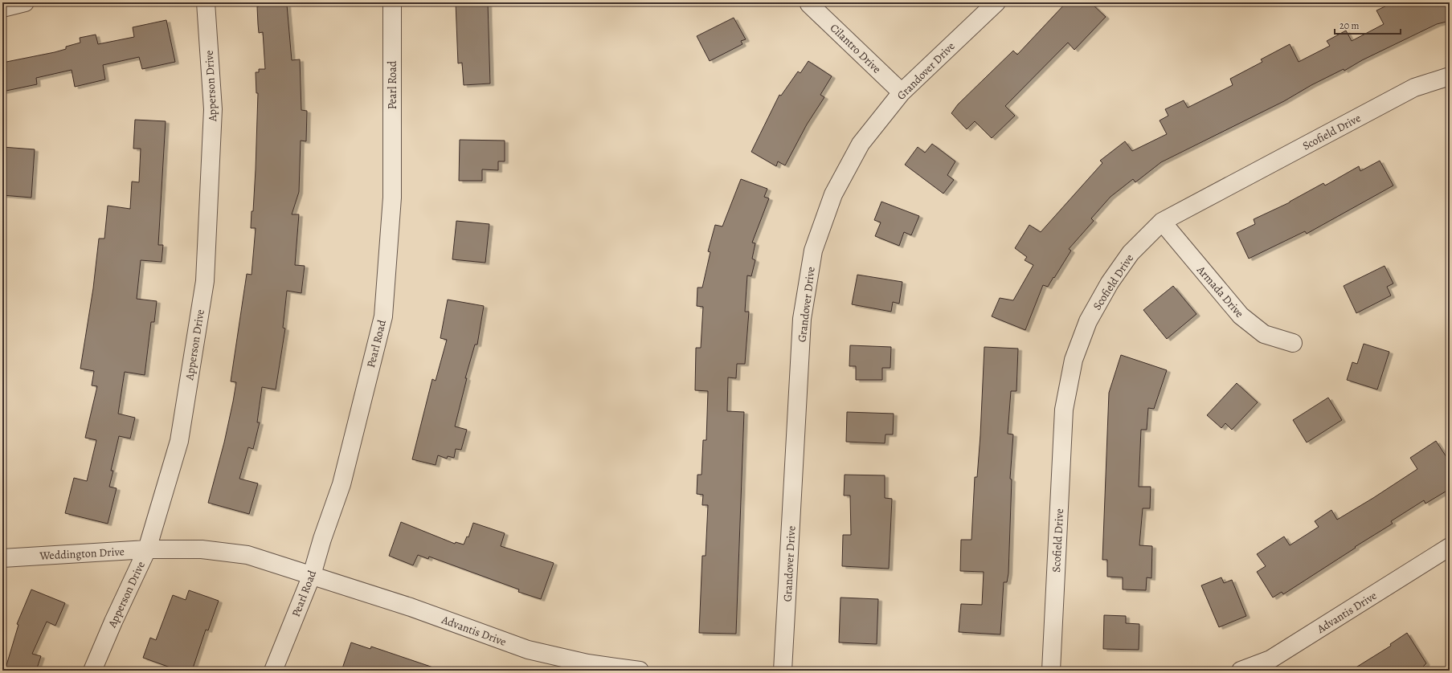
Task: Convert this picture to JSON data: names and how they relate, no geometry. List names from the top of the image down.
{
  "streets": {
    "street": [
      "Cilantro Drive",
      "Grandover Drive",
      "Pearl Road",
      "Apperson Drive",
      "Scofield Drive",
      "Armada Drive",
      "Weddington Drive",
      "Advantis Drive"
    ]
  },
  "crossings": [
    ["Cilantro Drive", "Grandover Drive"],
    ["Pearl Road", "Weddington Drive"],
    ["Pearl Road", "Advantis Drive"],
    ["Apperson Drive", "Weddington Drive"],
    ["Scofield Drive", "Armada Drive"],
    ["Weddington Drive", "Advantis Drive"]
  ],
  "scale_bar": "20 m"
}
